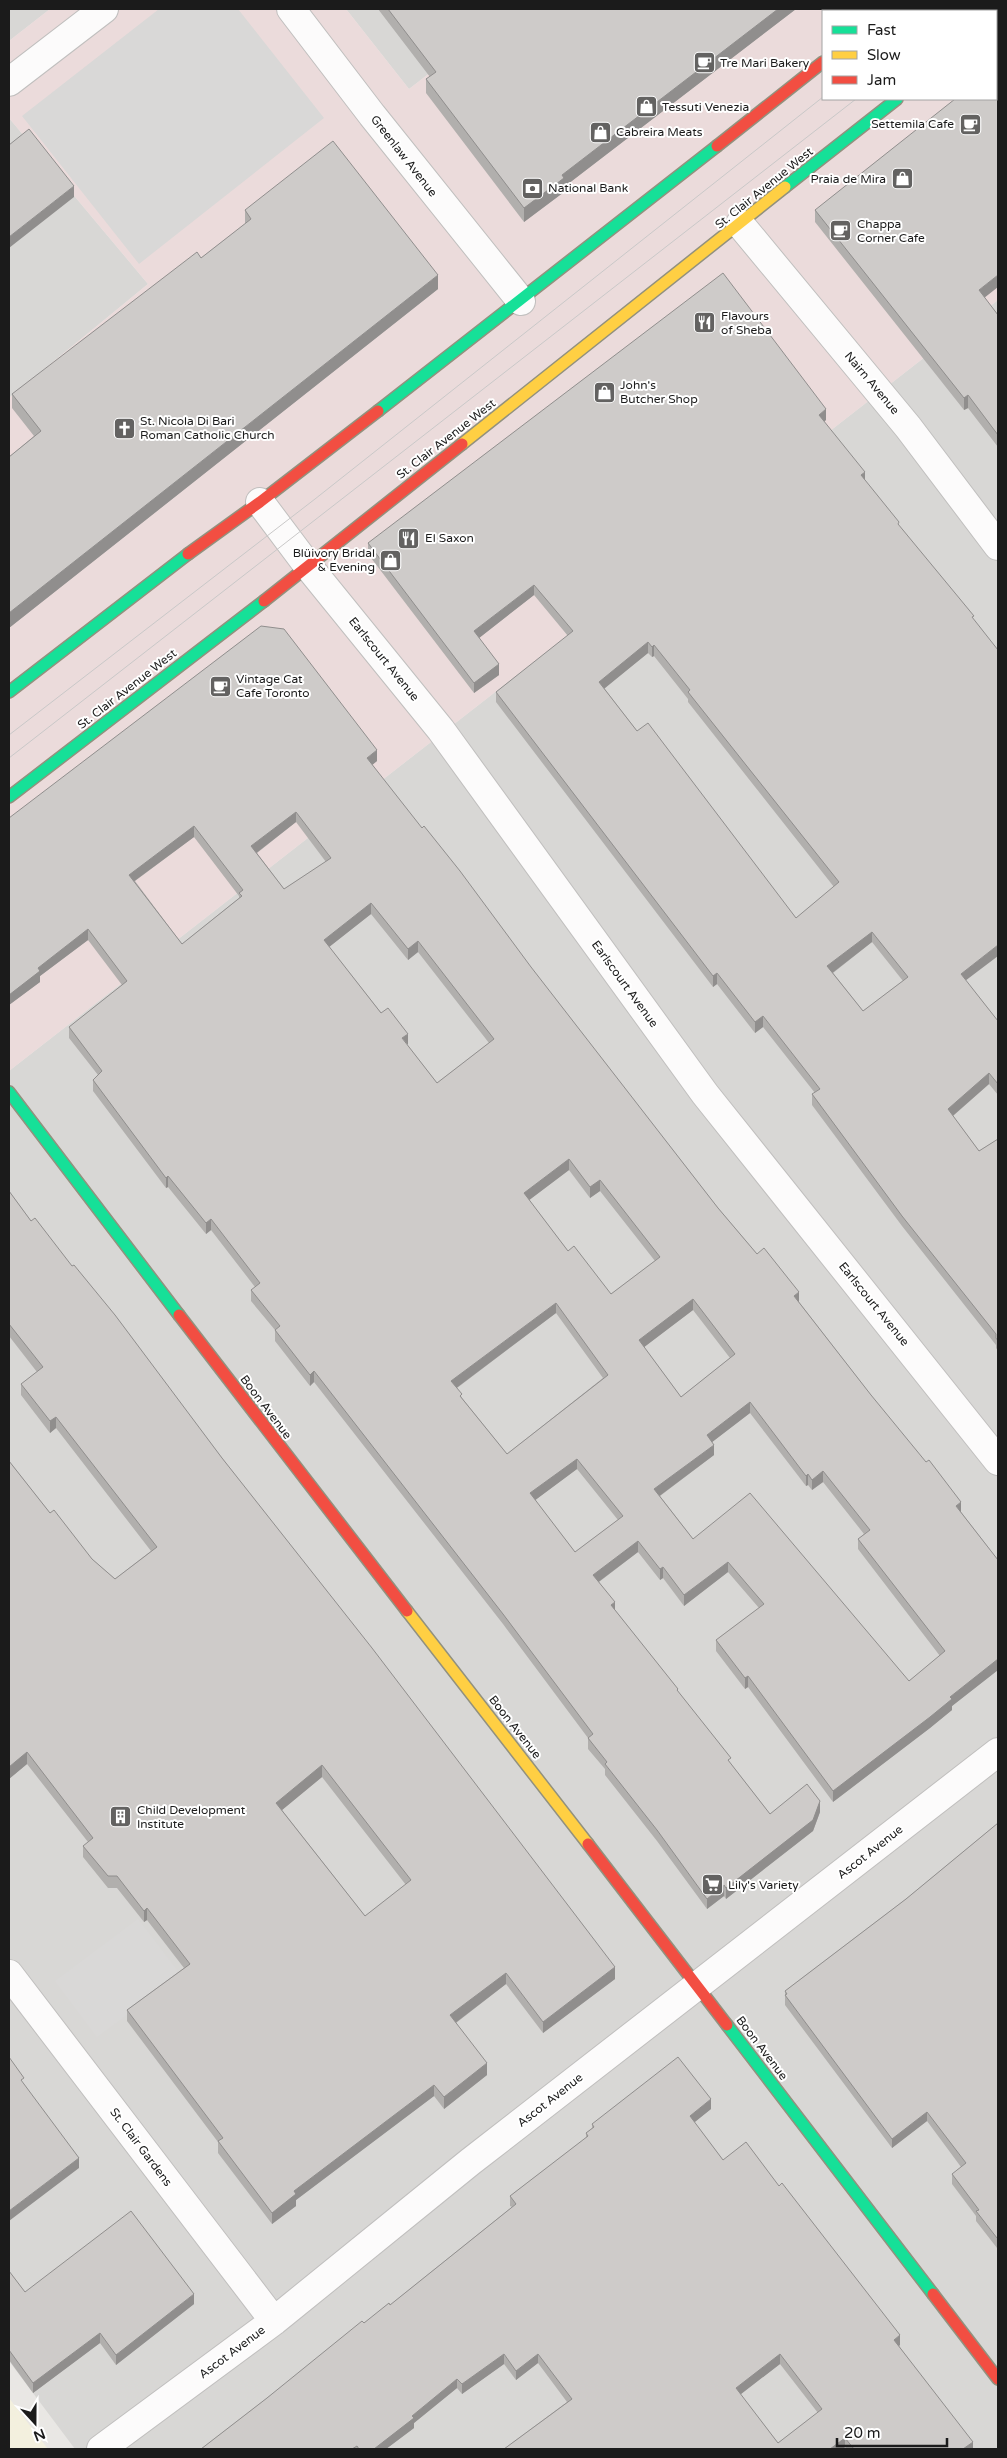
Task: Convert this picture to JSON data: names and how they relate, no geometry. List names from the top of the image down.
{
  "streets": {
    "main road": ["St. Clair Avenue West", "Boon Avenue"],
    "street": [
      "Greenlaw Avenue",
      "Nairn Avenue",
      "Earlscourt Avenue",
      "Ascot Avenue",
      "St. Clair Gardens"
    ]
  },
  "crossings": [
    ["St. Clair Avenue West", "Nairn Avenue"],
    ["St. Clair Avenue West", "Earlscourt Avenue"],
    ["Boon Avenue", "Ascot Avenue"],
    ["Ascot Avenue", "St. Clair Gardens"]
  ],
  "places": {
    "cafe": [
      "Tre Mari Bakery",
      "Settemila Cafe",
      "Chappa Corner Cafe",
      "Vintage Cat Cafe Toronto"
    ],
    "shop": [
      "Tessuti Venezia",
      "Cabreira Meats",
      "Praia de Mira",
      "John's Butcher Shop",
      "Blüivory Bridal & Evening"
    ],
    "bank": ["National Bank"],
    "restaurant": ["Flavours of Sheba", "El Saxon"],
    "church": ["St. Nicola Di Bari Roman Catholic Church"],
    "building": ["Child Development Institute"],
    "supermarket": ["Lily's Variety"]
  },
  "legend": ["Fast", "Slow", "Jam"],
  "scale_bar": "20 m",
  "north": "bottom"
}
